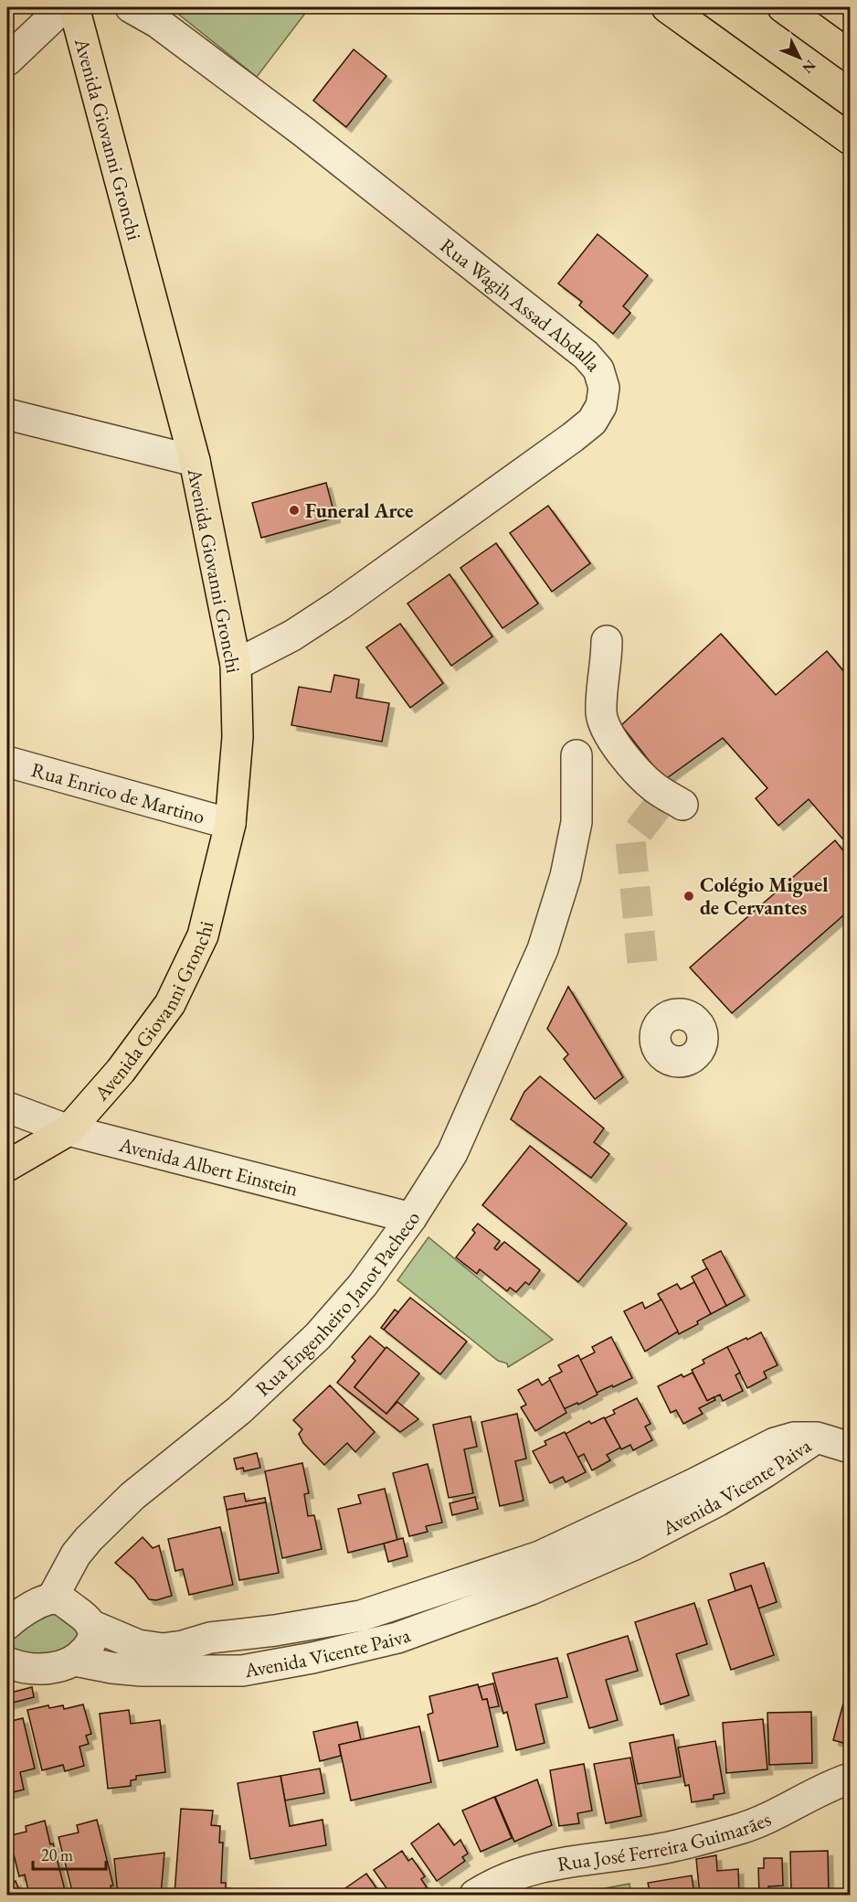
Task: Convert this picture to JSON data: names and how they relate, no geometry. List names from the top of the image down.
{
  "streets": {
    "main road": ["Avenida Giovanni Gronchi"],
    "street": [
      "Rua Wagih Assad Abdalla",
      "Rua Enrico de Martino",
      "Avenida Albert Einstein",
      "Rua Engenheiro Janot Pacheco",
      "Avenida Vicente Paiva",
      "Rua José Ferreira Guimarães"
    ]
  },
  "crossings": [
    ["Avenida Giovanni Gronchi", "Rua Wagih Assad Abdalla"],
    ["Avenida Giovanni Gronchi", "Rua Enrico de Martino"],
    ["Avenida Giovanni Gronchi", "Avenida Albert Einstein"],
    ["Avenida Albert Einstein", "Rua Engenheiro Janot Pacheco"]
  ],
  "places": ["Funeral Arce", "Colégio Miguel de Cervantes"],
  "scale_bar": "20 m",
  "north": "bottom right"
}
